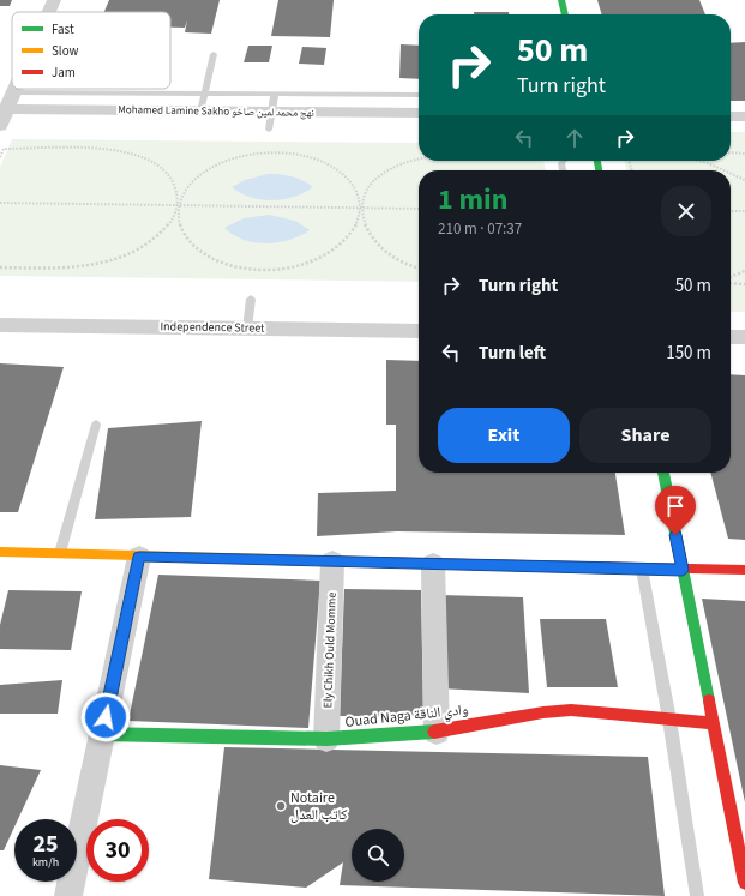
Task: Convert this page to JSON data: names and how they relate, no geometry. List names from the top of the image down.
{
  "streets": {
    "street": [
      "Mohamed Lamine Sakho نهج محمد لمين صاخو",
      "Independence Street",
      "Ely Chikh Ould Momme",
      "Ouad Naga وادي الناقة"
    ]
  },
  "crossings": [
    ["Ely Chikh Ould Momme", "Ouad Naga وادي الناقة"]
  ],
  "places": ["Notaire كاتب العدل"],
  "legend": ["Fast", "Slow", "Jam"],
  "page": {
    "turn": ["50 m", "Turn right"],
    "heading": ["1 min", "210 m · 07:37"],
    "list": [
      {
        "name": "Turn right",
        "value": "50 m"
      },
      {
        "name": "Turn left",
        "value": "150 m"
      }
    ],
    "buttons": ["Exit", "Share"],
    "speed": "25 km/h",
    "limit": "30"
  }
}
